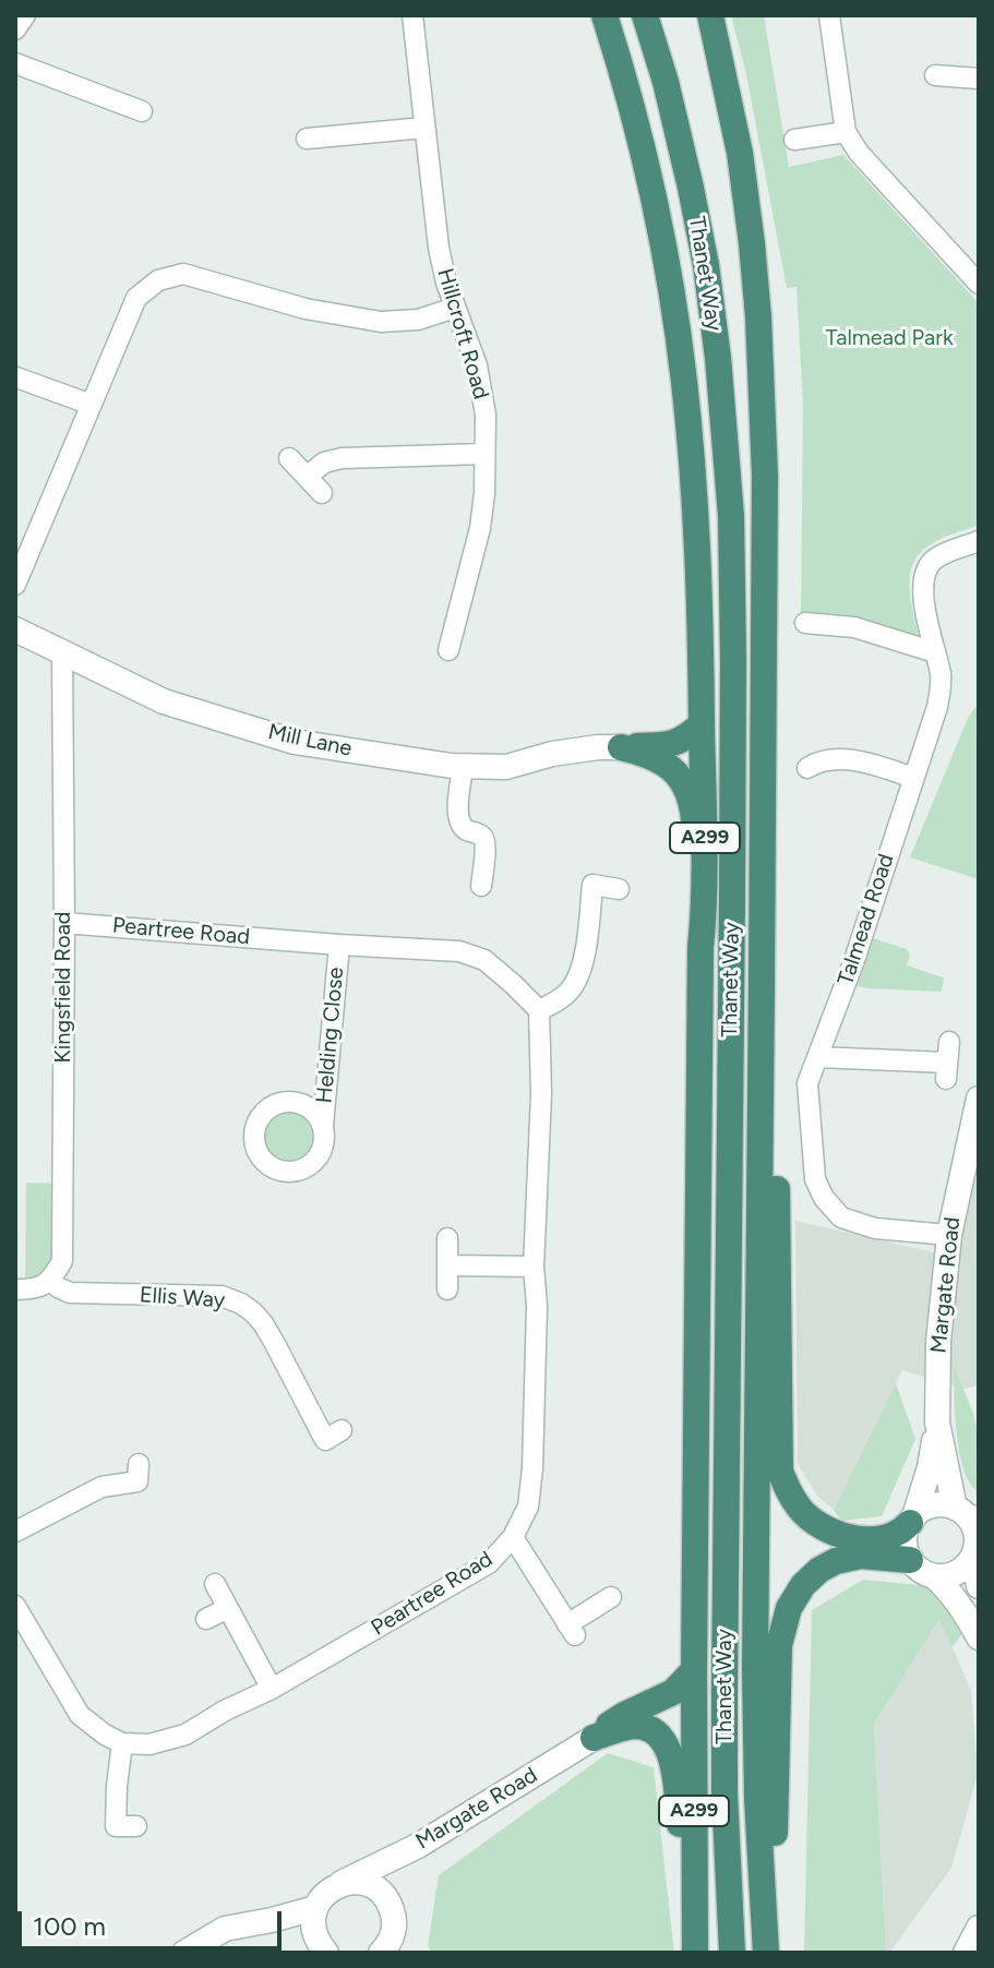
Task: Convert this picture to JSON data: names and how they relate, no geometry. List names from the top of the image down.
{
  "streets": {
    "highway": ["Thanet Way", "A299"],
    "street": [
      "Hillcroft Road",
      "Mill Lane",
      "Talmead Road",
      "Peartree Road",
      "Kingsfield Road",
      "Helding Close",
      "Margate Road",
      "Ellis Way"
    ]
  },
  "crossings": [
    ["Mill Lane", "Kingsfield Road"],
    ["Talmead Road", "Margate Road"],
    ["Peartree Road", "Kingsfield Road"],
    ["Peartree Road", "Helding Close"],
    ["Kingsfield Road", "Ellis Way"]
  ],
  "parks": ["Talmead Park"],
  "scale_bar": "100 m"
}
